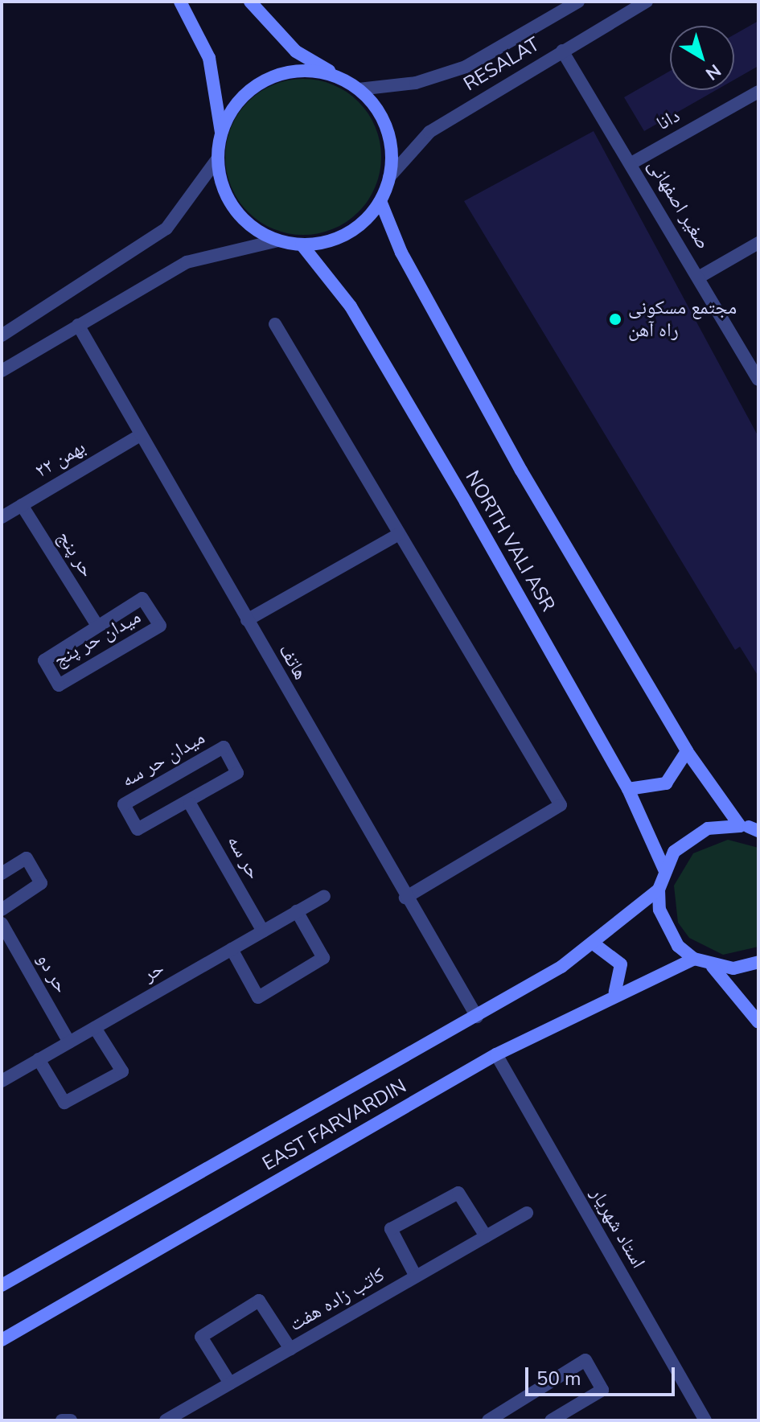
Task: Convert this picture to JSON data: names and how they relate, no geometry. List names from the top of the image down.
{
  "streets": {
    "main road": ["NORTH VALI ASR", "EAST FARVARDIN"],
    "street": [
      "RESALAT",
      "دانا",
      "صغیر اصفهانی",
      "۲۲ بهمن",
      "حر پنج",
      "میدان حر پنج",
      "هاتف",
      "میدان حر سه",
      "حر سه",
      "حر",
      "حر دو",
      "استاد شهریار",
      "کاتب زاده هفت"
    ]
  },
  "crossings": [
    ["RESALAT", "صغیر اصفهانی"],
    ["RESALAT", "NORTH VALI ASR"],
    ["دانا", "صغیر اصفهانی"],
    ["۲۲ بهمن", "حر پنج"],
    ["۲۲ بهمن", "هاتف"],
    ["حر پنج", "میدان حر پنج"],
    ["هاتف", "EAST FARVARDIN"],
    ["میدان حر سه", "حر سه"],
    ["حر سه", "حر"],
    ["حر", "حر دو"],
    ["EAST FARVARDIN", "استاد شهریار"]
  ],
  "places": ["مجتمع مسکونی راه آهن"],
  "scale_bar": "50 m",
  "north": "bottom right"
}
